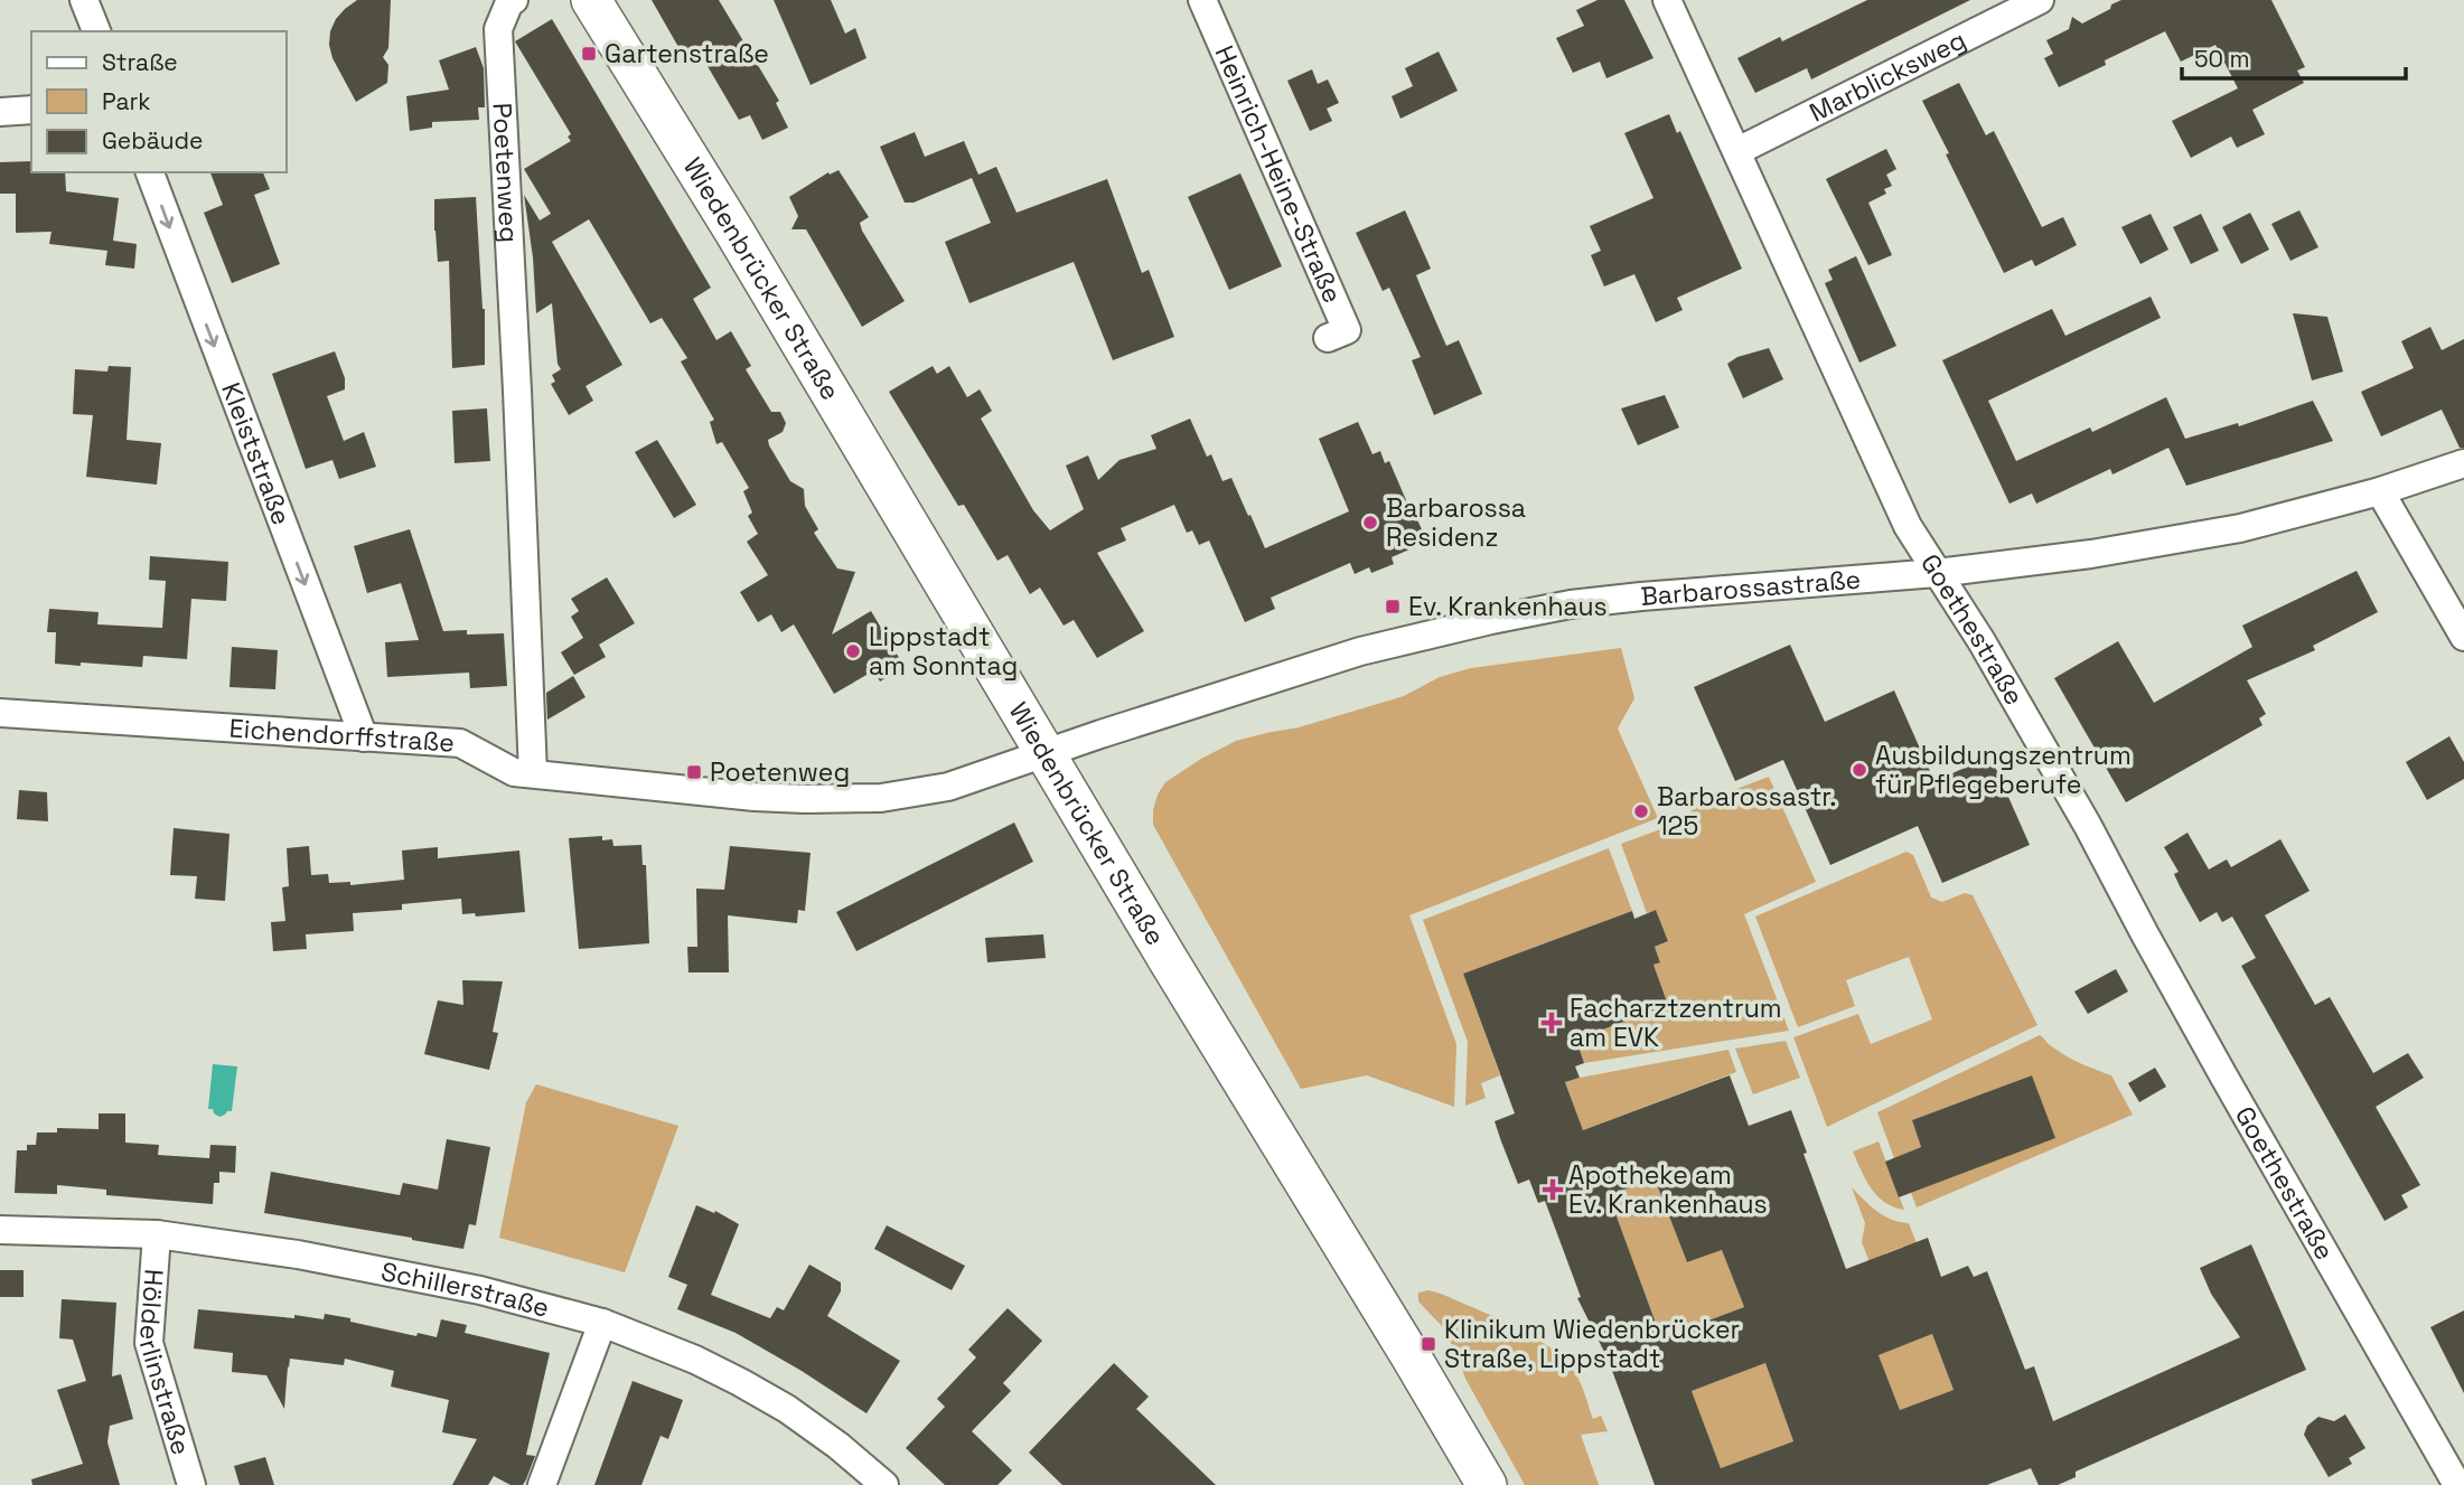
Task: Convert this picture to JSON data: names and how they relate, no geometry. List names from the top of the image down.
{
  "streets": {
    "street": [
      "Marblicksweg",
      "Poetenweg",
      "Heinrich-Heine-Straße",
      "Wiedenbrücker Straße",
      "Kleiststraße",
      "Barbarossastraße",
      "Goethestraße",
      "Eichendorffstraße",
      "Schillerstraße",
      "Hölderlinstraße"
    ]
  },
  "crossings": [
    ["Marblicksweg", "Goethestraße"],
    ["Poetenweg", "Eichendorffstraße"],
    ["Wiedenbrücker Straße", "Barbarossastraße"],
    ["Wiedenbrücker Straße", "Eichendorffstraße"],
    ["Kleiststraße", "Eichendorffstraße"],
    ["Barbarossastraße", "Goethestraße"],
    ["Barbarossastraße", "Eichendorffstraße"],
    ["Schillerstraße", "Hölderlinstraße"]
  ],
  "one_way": ["Kleiststraße"],
  "places": {
    "transit": [
      "Gartenstraße",
      "Ev. Krankenhaus",
      "Poetenweg",
      "Klinikum Wiedenbrücker Straße, Lippstadt"
    ],
    "other": [
      "Barbarossa Residenz",
      "Lippstadt am Sonntag",
      "Ausbildungszentrum für Pflegeberufe",
      "Barbarossastr. 125"
    ],
    "health": ["Facharztzentrum am EVK", "Apotheke am Ev. Krankenhaus"]
  },
  "legend": ["Straße", "Park", "Gebäude"],
  "scale_bar": "50 m"
}
